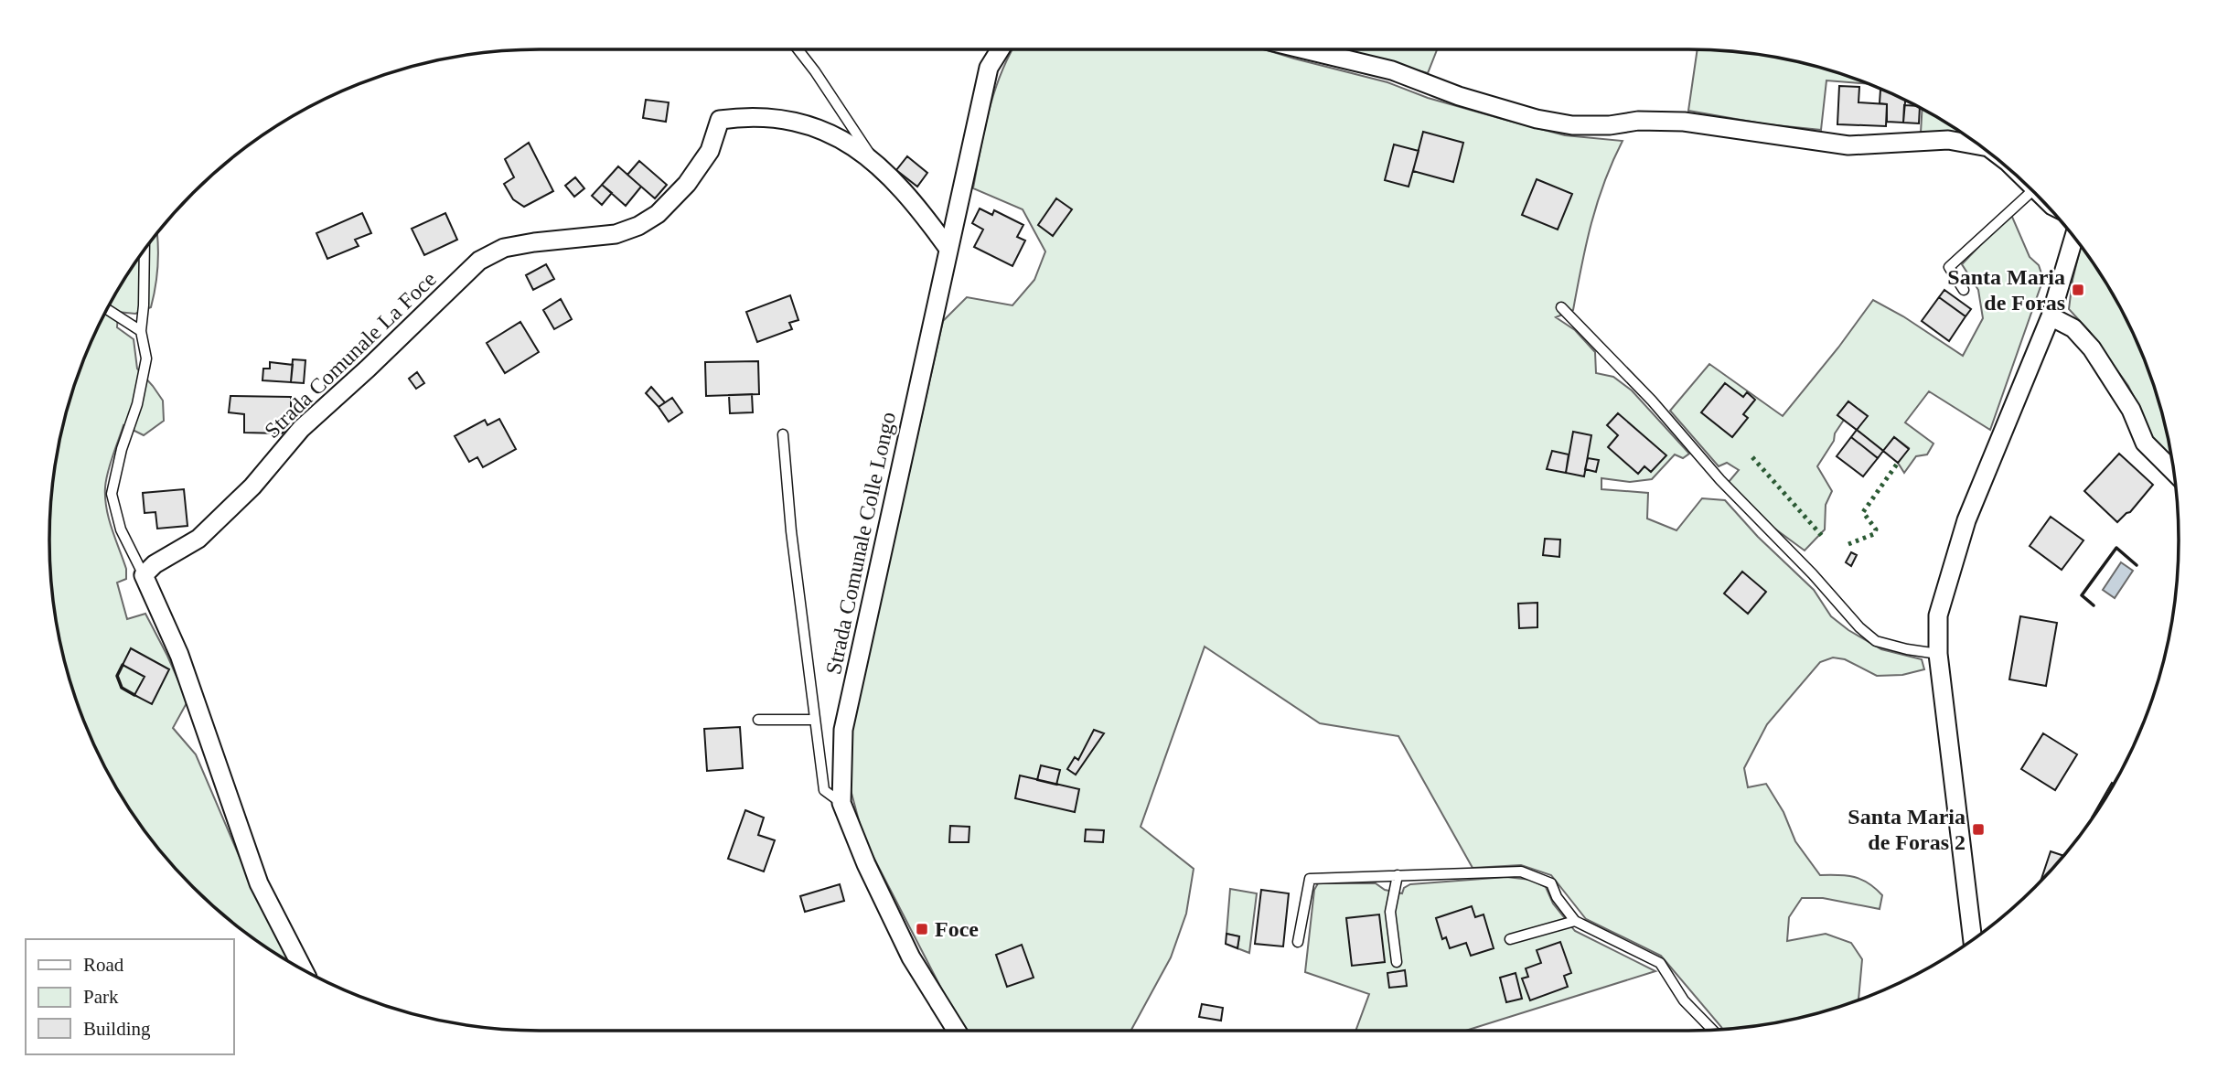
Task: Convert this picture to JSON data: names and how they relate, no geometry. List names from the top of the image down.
{
  "streets": {
    "street": ["Strada Comunale La Foce", "Strada Comunale Colle Longo"]
  },
  "crossings": [
    ["Strada Comunale La Foce", "Strada Comunale Colle Longo"]
  ],
  "places": {
    "transit": ["Santa Maria de Foras", "Santa Maria de Foras 2", "Foce"]
  },
  "legend": ["Road", "Park", "Building"]
}
